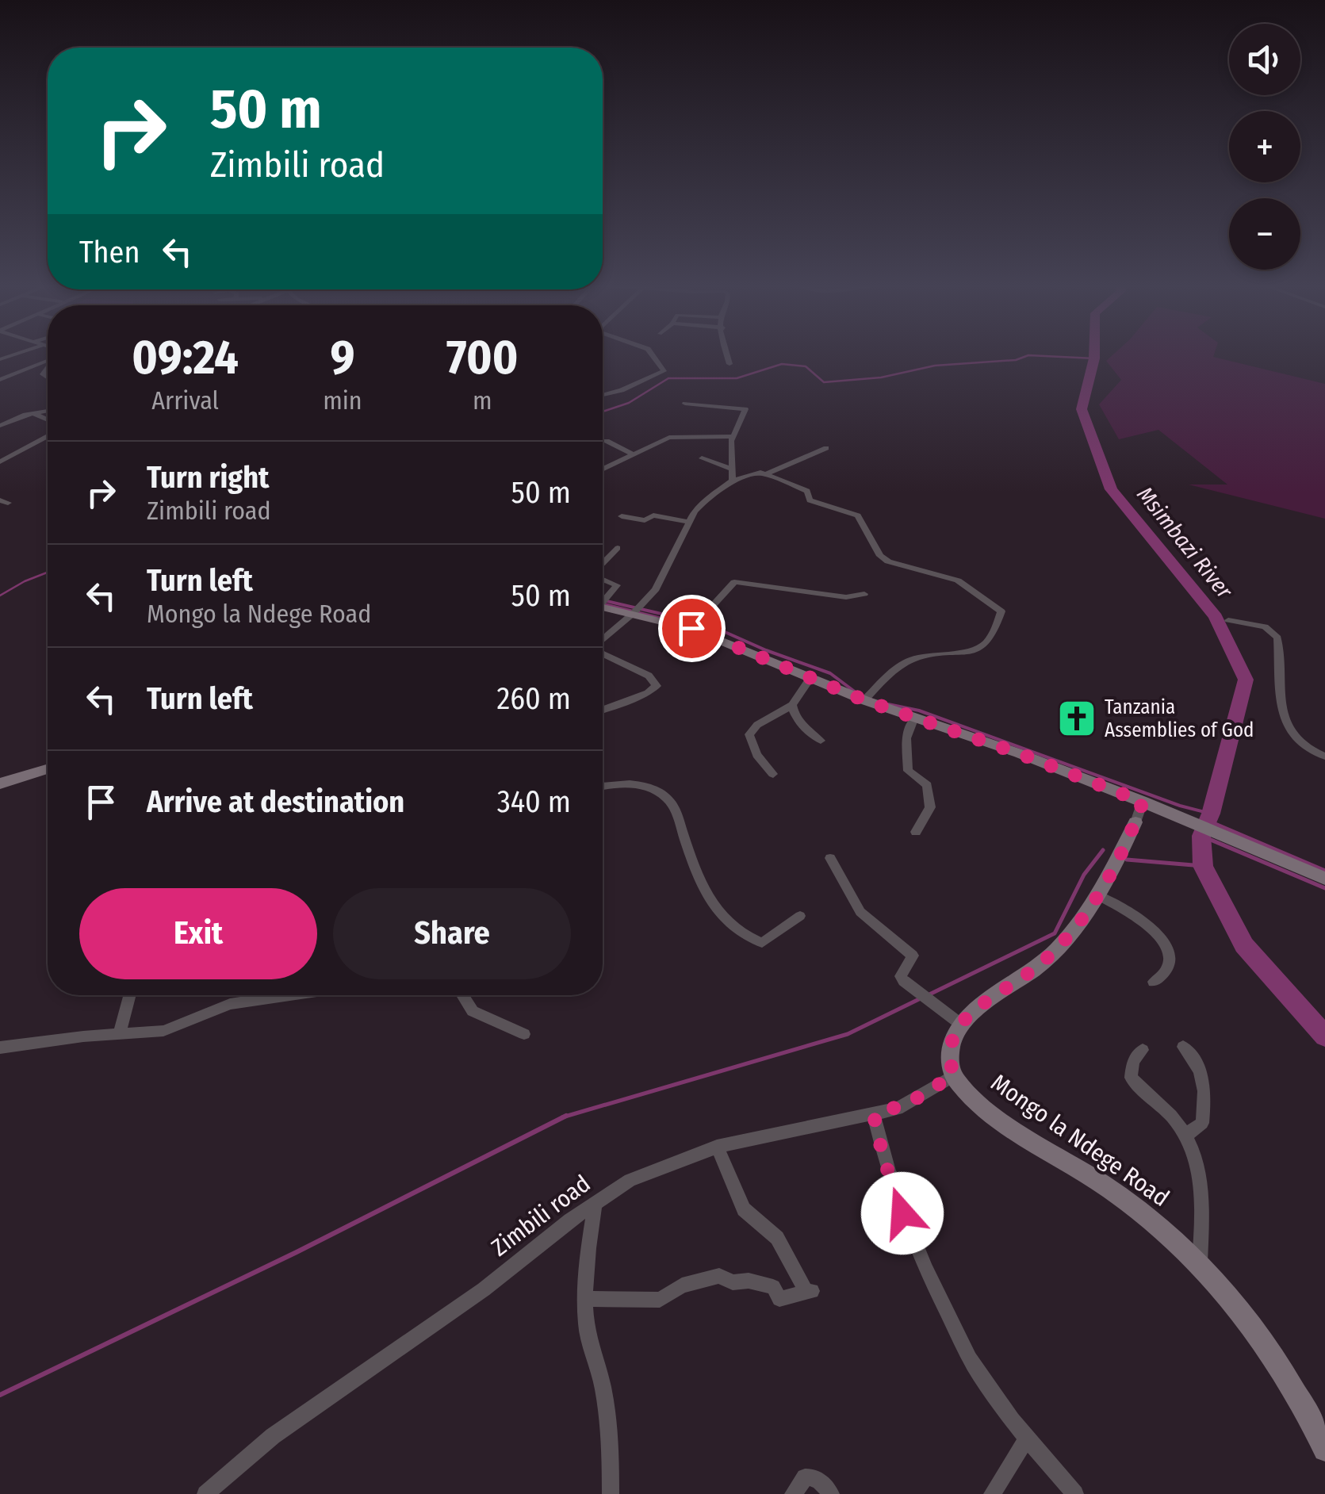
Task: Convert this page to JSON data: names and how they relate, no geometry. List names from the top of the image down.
{
  "streets": {
    "main road": ["Mongo la Ndege Road"],
    "street": ["Zimbili road"]
  },
  "crossings": [
    ["Mongo la Ndege Road", "Zimbili road"]
  ],
  "water": ["Msimbazi River"],
  "places": {
    "church": ["Tanzania Assemblies of God"]
  },
  "page": {
    "map_buttons": ["+", "−"],
    "turn": ["50 m", "Zimbili road"],
    "then": "Then",
    "eta": [
      "09:24",
      "Arrival",
      "9",
      "min",
      "700",
      "m"
    ],
    "list": [
      {
        "name": "Turn right",
        "note": "Zimbili road",
        "value": "50 m"
      },
      {
        "name": "Turn left",
        "note": "Mongo la Ndege Road",
        "value": "50 m"
      },
      {
        "name": "Turn left",
        "value": "260 m"
      },
      {
        "name": "Arrive at destination",
        "value": "340 m"
      }
    ],
    "buttons": ["Exit", "Share"]
  }
}
